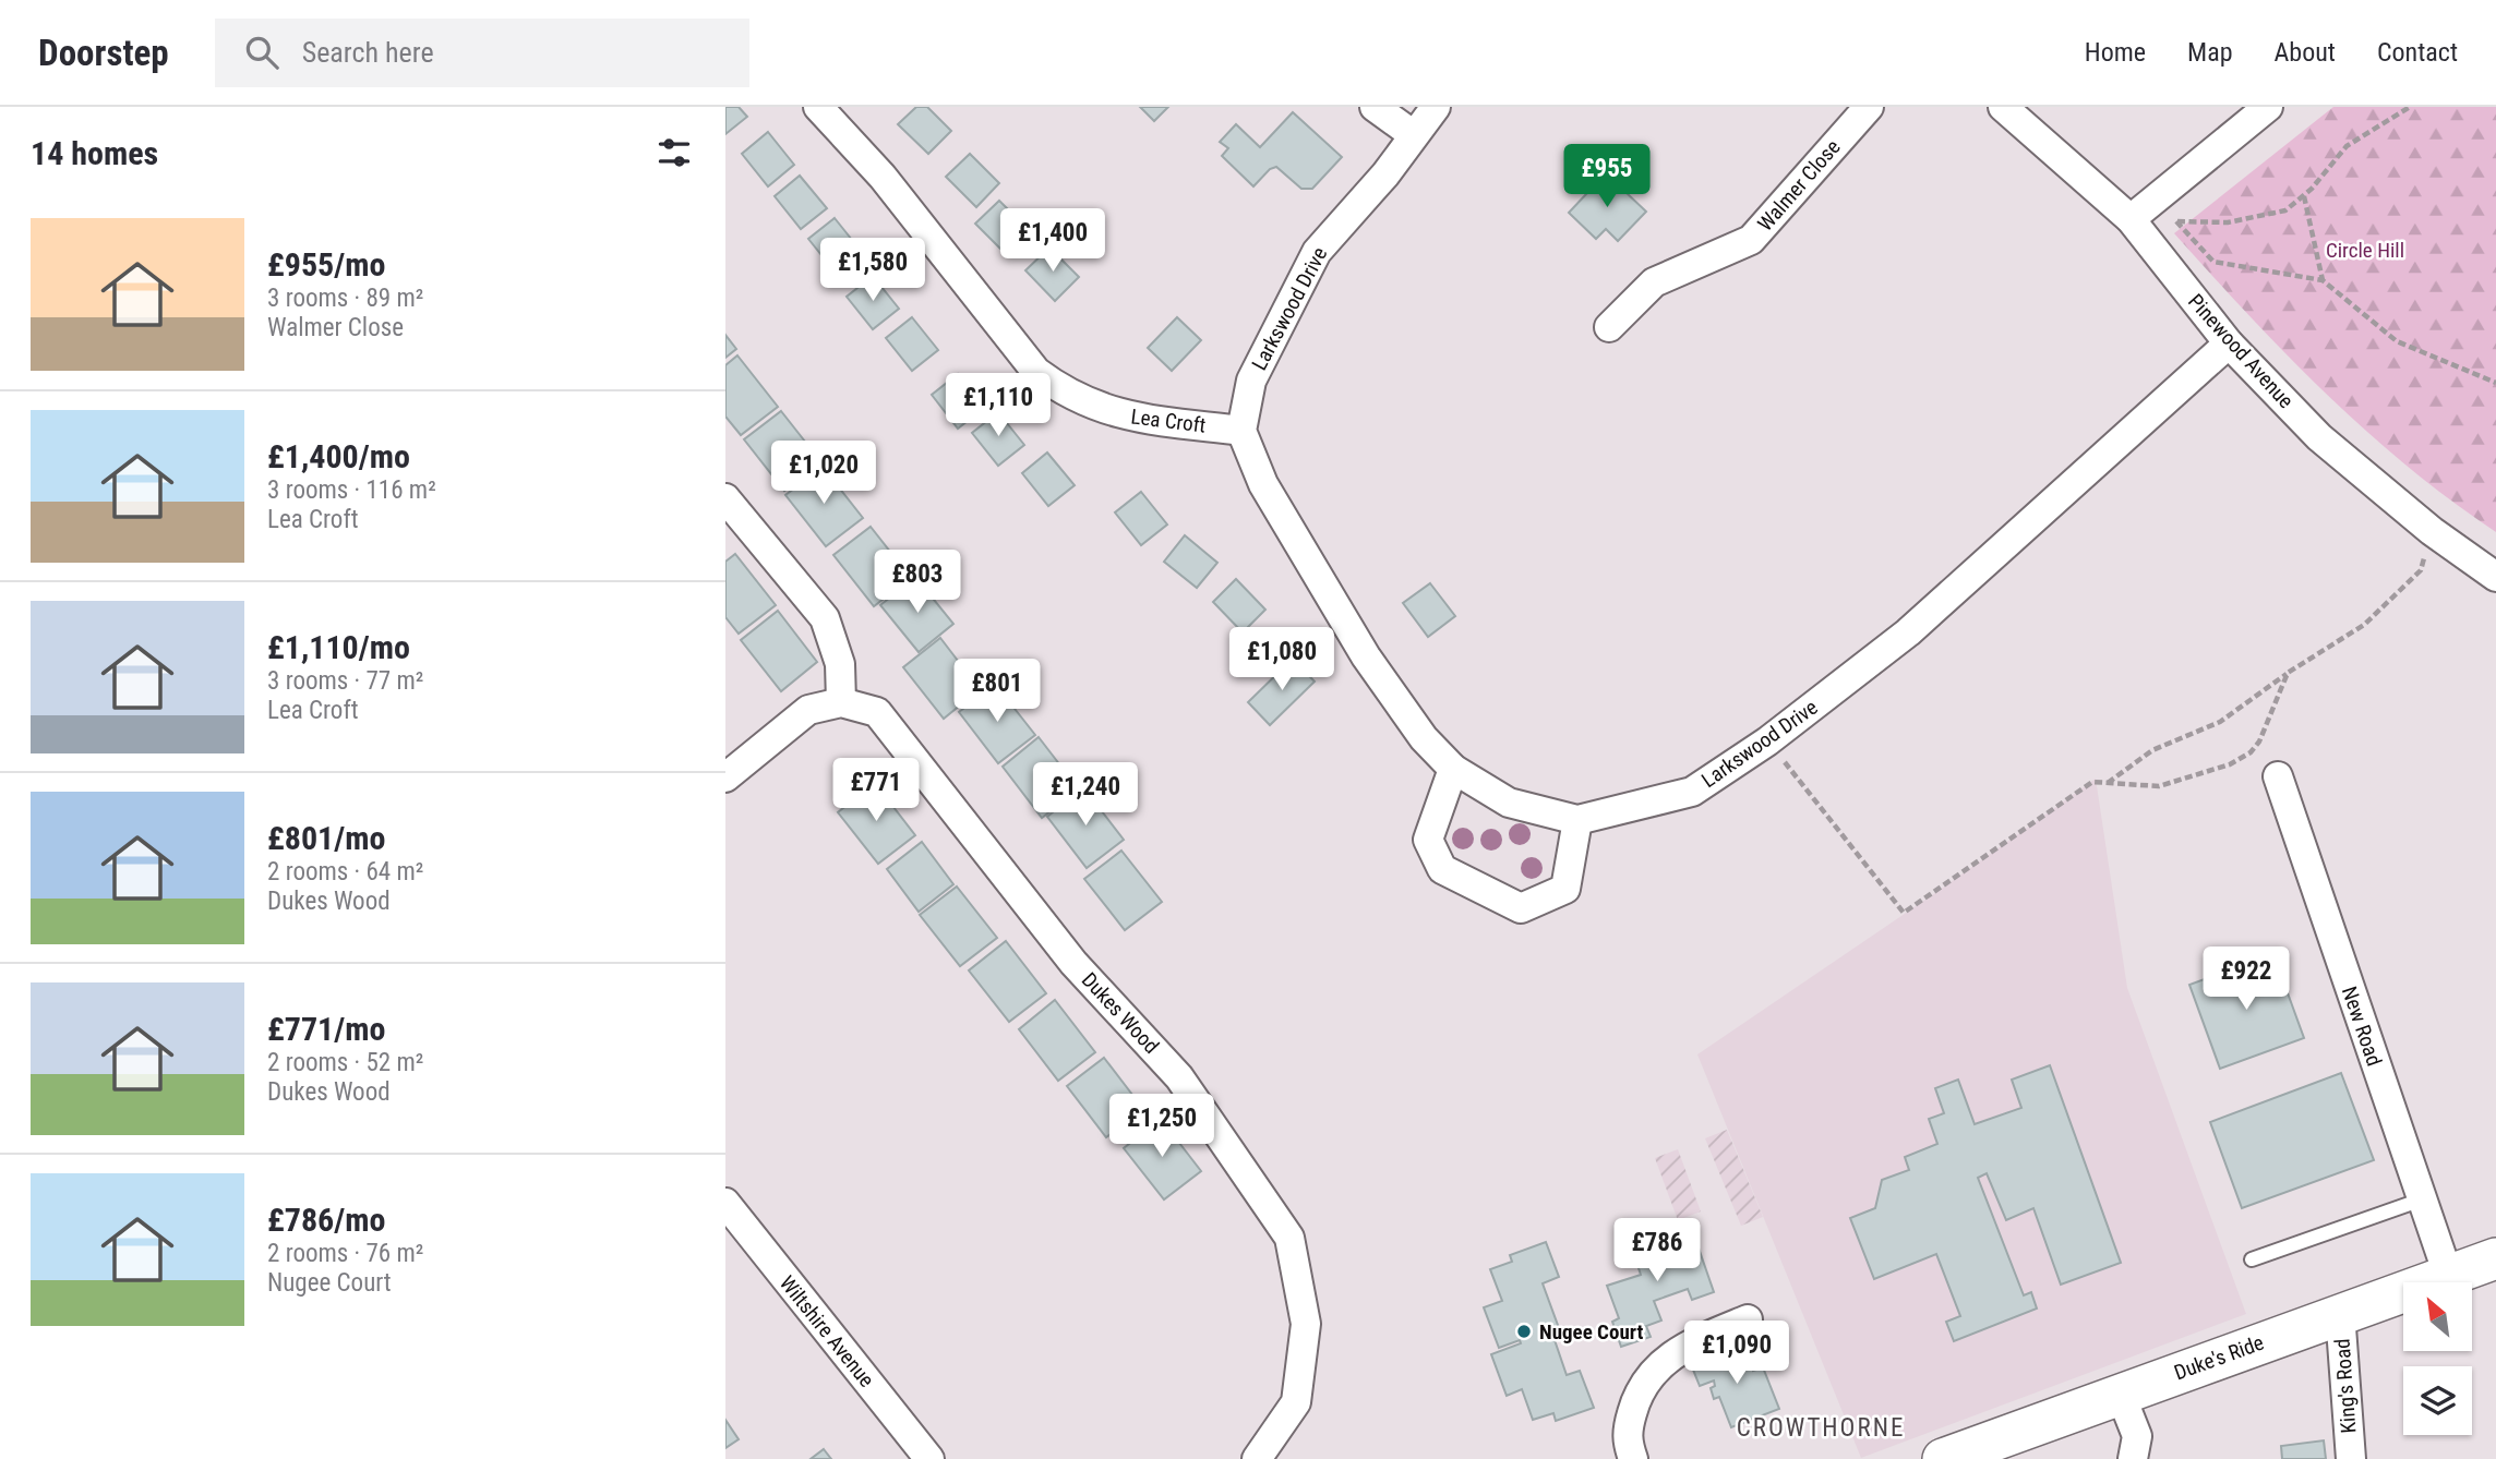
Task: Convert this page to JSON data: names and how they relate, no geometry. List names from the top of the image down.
{
  "streets": {
    "main road": ["Duke's Ride"],
    "street": [
      "Walmer Close",
      "Larkswood Drive",
      "Pinewood Avenue",
      "Lea Croft",
      "Dukes Wood",
      "New Road",
      "Wiltshire Avenue",
      "King's Road"
    ]
  },
  "crossings": [
    ["Larkswood Drive", "Pinewood Avenue"],
    ["Larkswood Drive", "Lea Croft"],
    ["New Road", "Duke's Ride"],
    ["Duke's Ride", "King's Road"]
  ],
  "districts": ["CROWTHORNE"],
  "parks": ["Circle Hill"],
  "places": ["Nugee Court"],
  "north": "top left",
  "page": {
    "header": "Doorstep",
    "search": "Search here",
    "nav": [
      "Home",
      "Map",
      "About",
      "Contact"
    ],
    "heading": "14 homes",
    "price": [
      "£955",
      "£1,400",
      "£1,580",
      "£1,110",
      "£1,020",
      "£803",
      "£1,080",
      "£801",
      "£771",
      "£1,240",
      "£922",
      "£1,250",
      "£786",
      "£1,090"
    ],
    "list": [
      {
        "name": "£955/mo",
        "note": "3 rooms · 89 m² · Walmer Close"
      },
      {
        "name": "£1,400/mo",
        "note": "3 rooms · 116 m² · Lea Croft"
      },
      {
        "name": "£1,110/mo",
        "note": "3 rooms · 77 m² · Lea Croft"
      },
      {
        "name": "£801/mo",
        "note": "2 rooms · 64 m² · Dukes Wood"
      },
      {
        "name": "£771/mo",
        "note": "2 rooms · 52 m² · Dukes Wood"
      },
      {
        "name": "£786/mo",
        "note": "2 rooms · 76 m² · Nugee Court"
      }
    ]
  }
}
